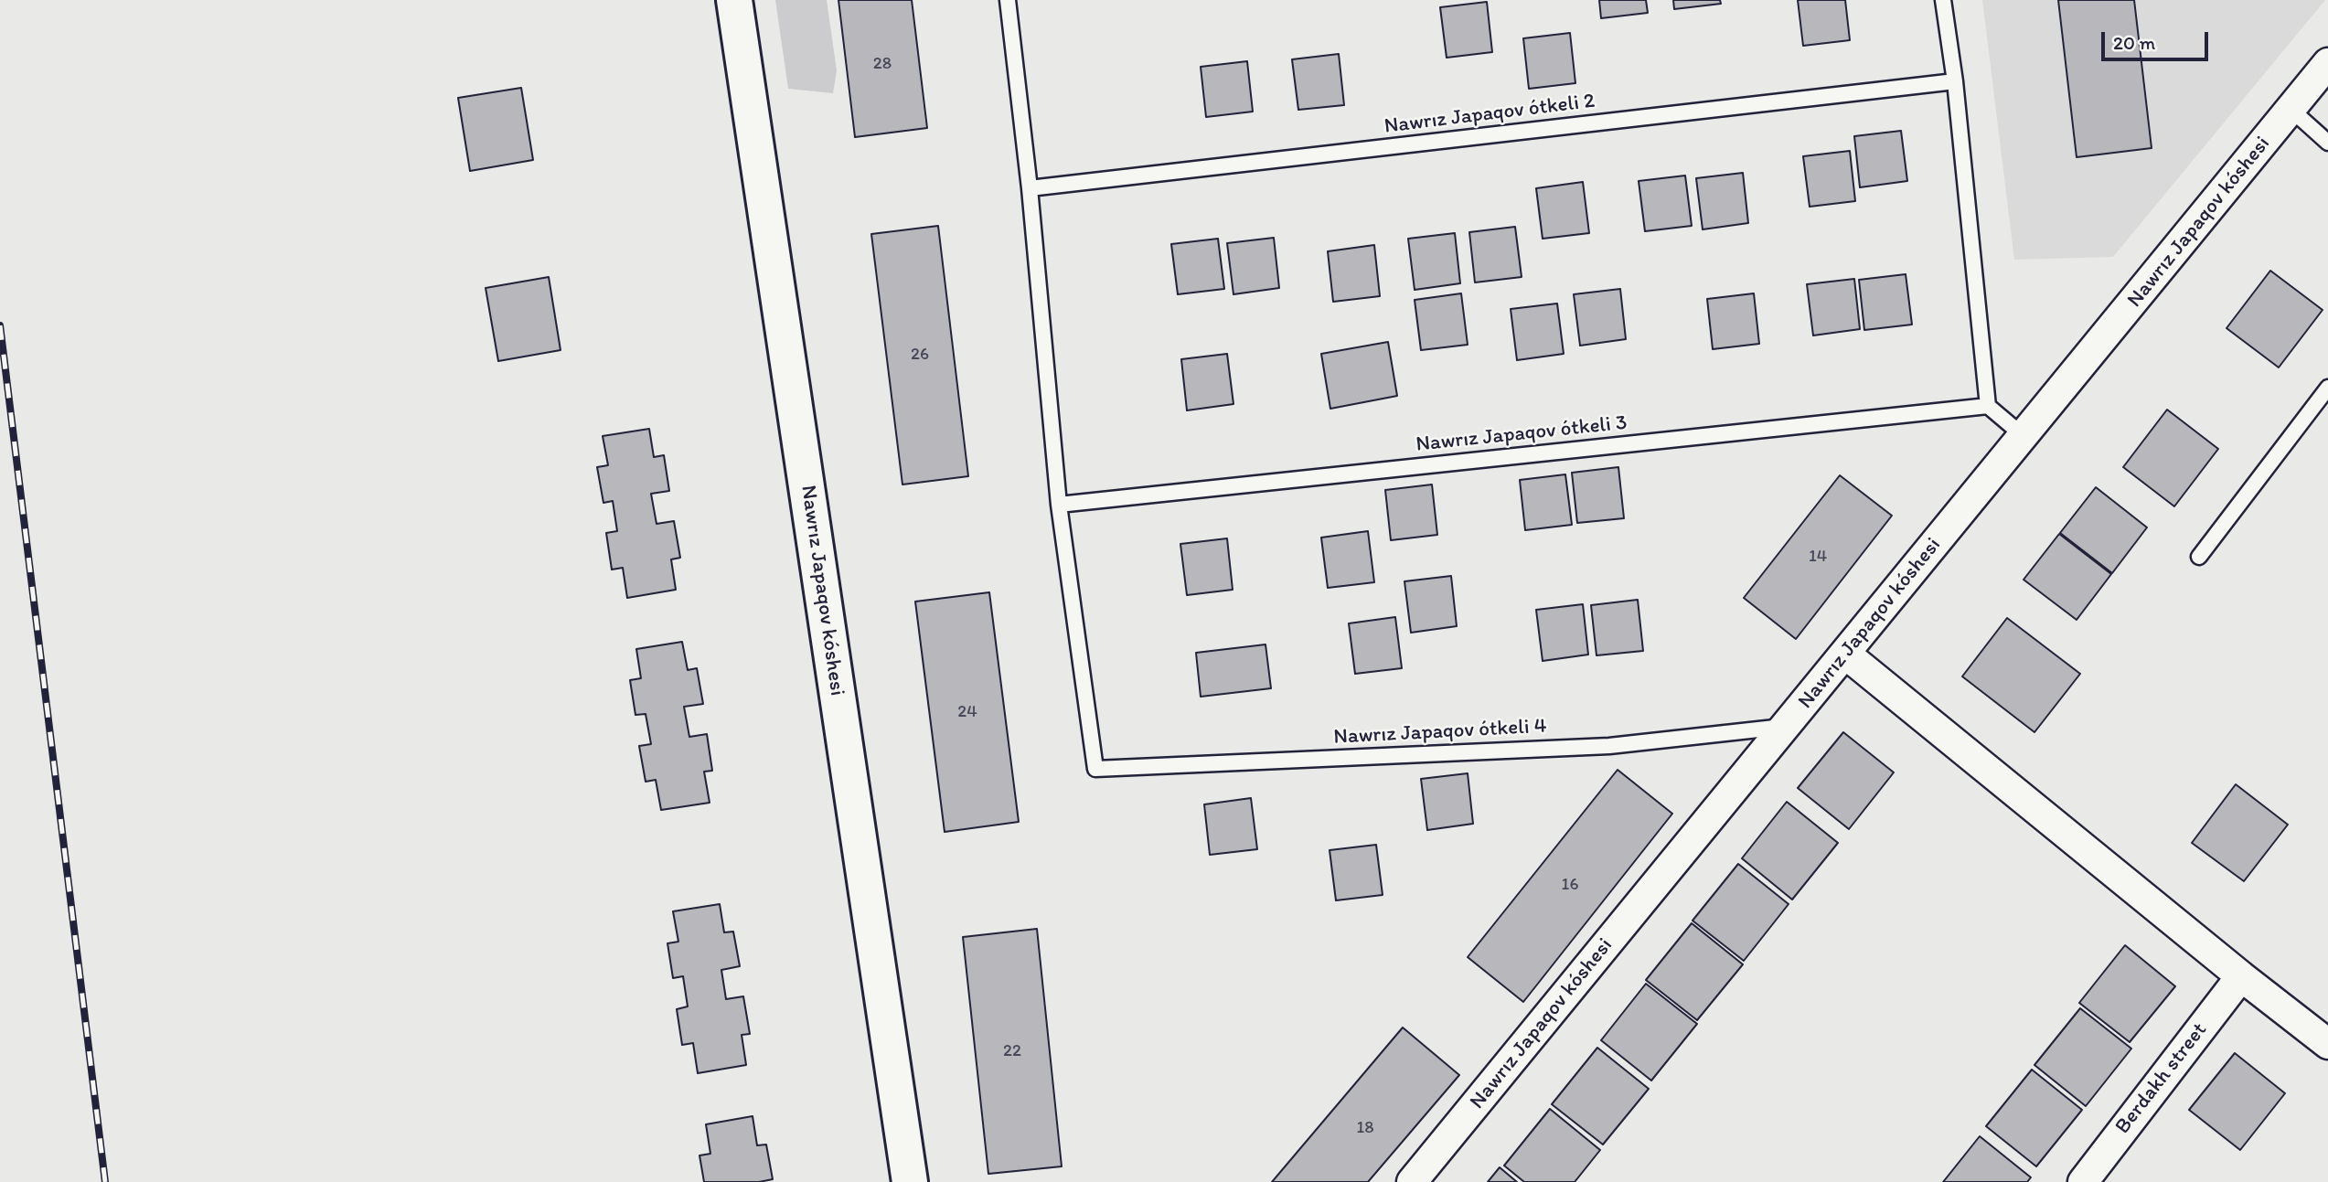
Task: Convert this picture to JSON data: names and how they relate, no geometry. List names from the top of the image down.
{
  "streets": {
    "street": ["Nawrız Japaqov kóshesi", "Berdakh street"],
    "lane": ["Nawrız Japaqov ótkeli 2", "Nawrız Japaqov ótkeli 3", "Nawrız Japaqov ótkeli 4"]
  },
  "crossings": [
    ["Nawrız Japaqov kóshesi", "Nawrız Japaqov ótkeli 4"],
    ["Nawrız Japaqov ótkeli 3", "Nawrız Japaqov ótkeli 4"]
  ],
  "house_numbers": [
    "28",
    "26",
    "14",
    "24",
    "16",
    "22",
    "18"
  ],
  "scale_bar": "20 m"
}
